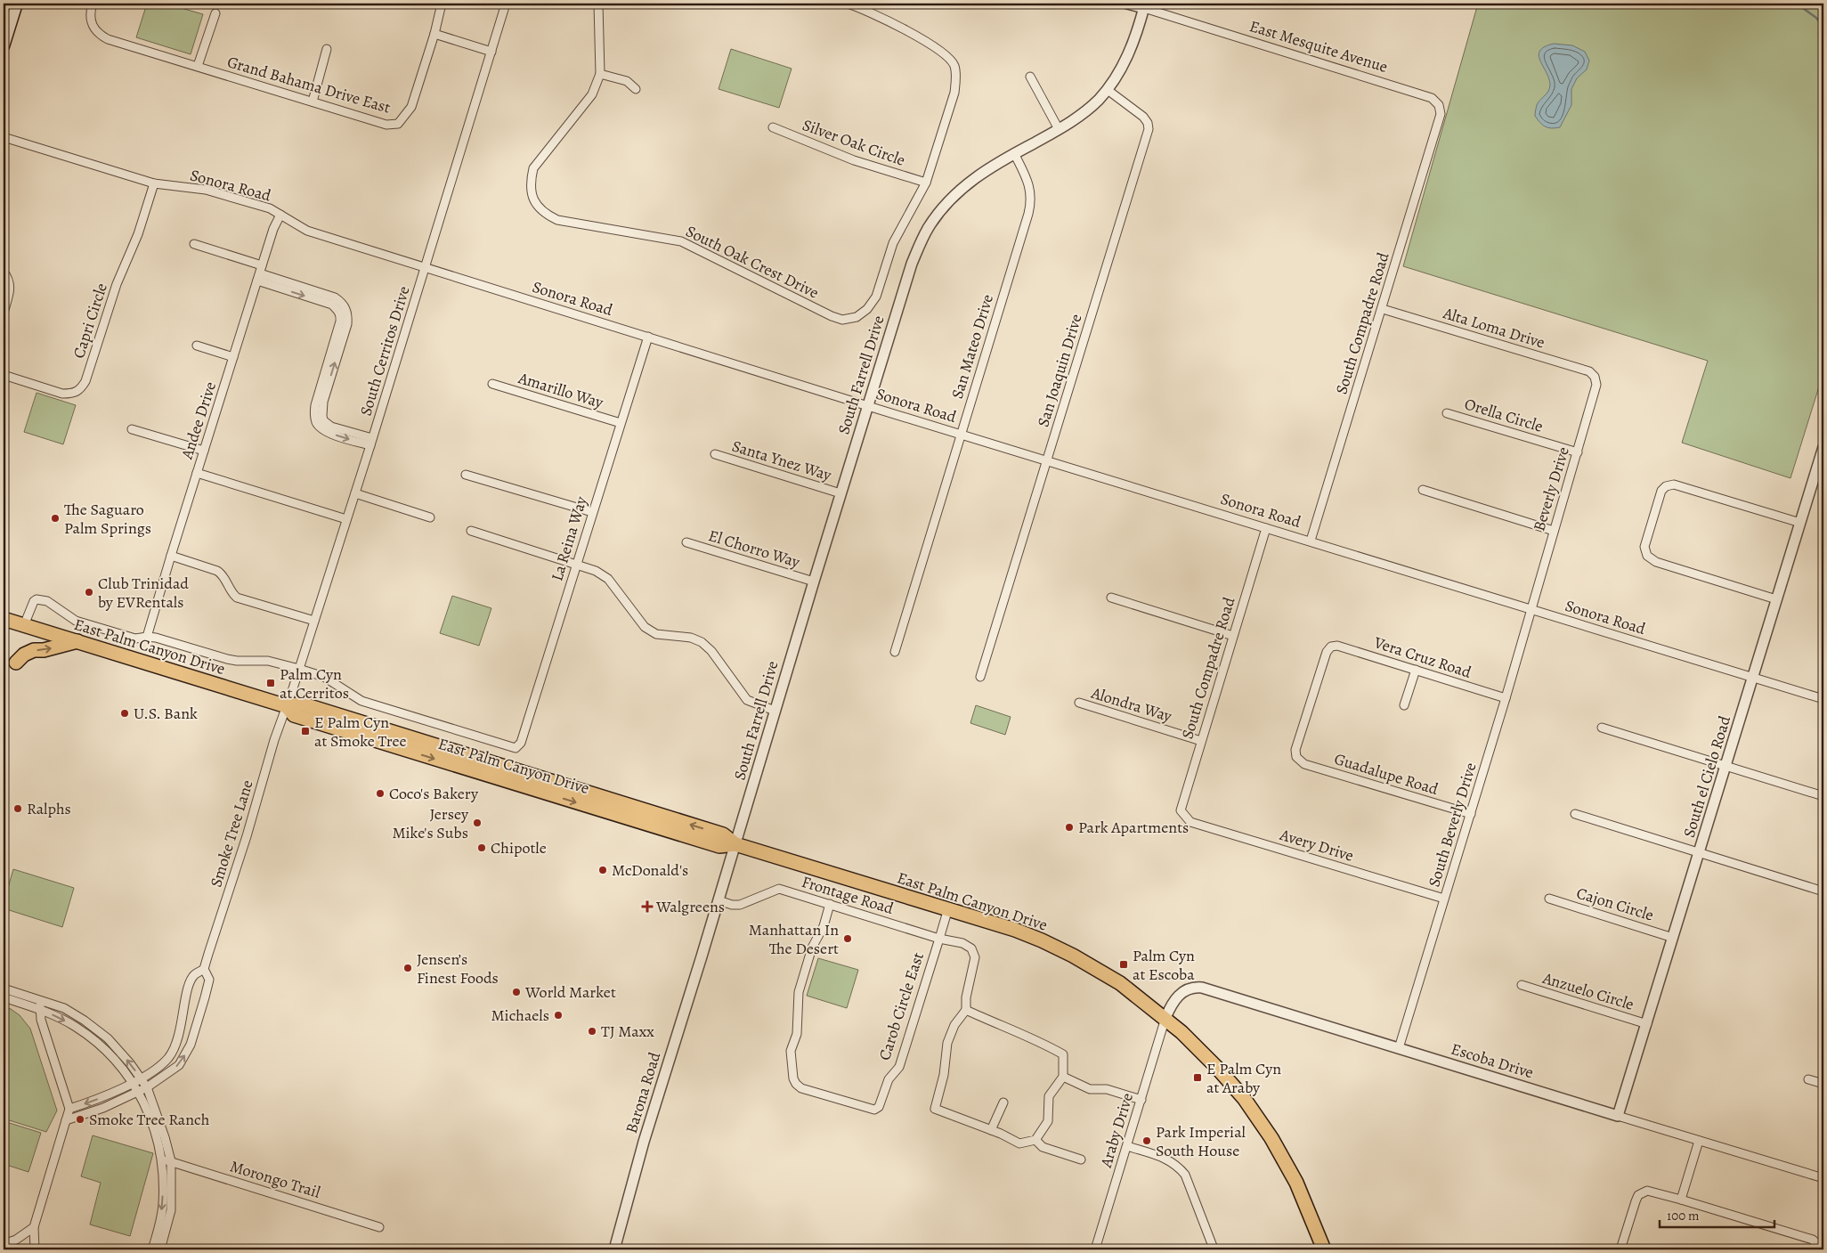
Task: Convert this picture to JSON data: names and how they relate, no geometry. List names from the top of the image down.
{
  "streets": {
    "main road": ["East Palm Canyon Drive"],
    "street": [
      "East Mesquite Avenue",
      "Grand Bahama Drive East",
      "Silver Oak Circle",
      "Sonora Road",
      "South Oak Crest Drive",
      "Capri Circle",
      "South Compadre Road",
      "Alta Loma Drive",
      "San Mateo Drive",
      "South Cerritos Drive",
      "San Joaquin Drive",
      "South Farrell Drive",
      "Amarillo Way",
      "Orella Circle",
      "Andee Drive",
      "Santa Ynez Way",
      "Beverly Drive",
      "La Reina Way",
      "El Chorro Way",
      "Vera Cruz Road",
      "Alondra Way",
      "Guadalupe Road",
      "South el Cielo Road",
      "South Beverly Drive",
      "Smoke Tree Lane",
      "Avery Drive",
      "Frontage Road",
      "Cajon Circle",
      "Anzuelo Circle",
      "Carob Circle East",
      "Escoba Drive",
      "Barona Road",
      "Araby Drive",
      "Morongo Trail"
    ]
  },
  "crossings": [
    ["East Mesquite Avenue", "South Compadre Road"],
    ["East Mesquite Avenue", "South Farrell Drive"],
    ["Silver Oak Circle", "South Oak Crest Drive"],
    ["Sonora Road", "Capri Circle"],
    ["Sonora Road", "South Compadre Road"],
    ["Sonora Road", "San Mateo Drive"],
    ["Sonora Road", "South Cerritos Drive"],
    ["Sonora Road", "San Joaquin Drive"],
    ["Sonora Road", "South Farrell Drive"],
    ["Sonora Road", "Andee Drive"],
    ["Sonora Road", "Beverly Drive"],
    ["Sonora Road", "La Reina Way"],
    ["Sonora Road", "South el Cielo Road"],
    ["Sonora Road", "South Beverly Drive"],
    ["South Compadre Road", "Alta Loma Drive"],
    ["South Compadre Road", "Alondra Way"],
    ["South Compadre Road", "Avery Drive"],
    ["Alta Loma Drive", "Beverly Drive"],
    ["San Mateo Drive", "South Farrell Drive"],
    ["South Cerritos Drive", "La Reina Way"],
    ["South Cerritos Drive", "East Palm Canyon Drive"],
    ["South Cerritos Drive", "Smoke Tree Lane"],
    ["San Joaquin Drive", "South Farrell Drive"],
    ["South Farrell Drive", "Santa Ynez Way"],
    ["South Farrell Drive", "El Chorro Way"],
    ["South Farrell Drive", "East Palm Canyon Drive"],
    ["South Farrell Drive", "Barona Road"],
    ["Amarillo Way", "La Reina Way"],
    ["Orella Circle", "Beverly Drive"],
    ["Beverly Drive", "South Beverly Drive"],
    ["East Palm Canyon Drive", "Smoke Tree Lane"],
    ["East Palm Canyon Drive", "Escoba Drive"],
    ["East Palm Canyon Drive", "Barona Road"],
    ["East Palm Canyon Drive", "Araby Drive"],
    ["Vera Cruz Road", "Guadalupe Road"],
    ["Vera Cruz Road", "South Beverly Drive"],
    ["Guadalupe Road", "South Beverly Drive"],
    ["South el Cielo Road", "Cajon Circle"],
    ["South el Cielo Road", "Anzuelo Circle"],
    ["South el Cielo Road", "Escoba Drive"],
    ["South Beverly Drive", "Avery Drive"],
    ["South Beverly Drive", "Escoba Drive"],
    ["Frontage Road", "Carob Circle East"],
    ["Frontage Road", "Barona Road"],
    ["Escoba Drive", "Araby Drive"]
  ],
  "places": {
    "other": [
      "The Saguaro Palm Springs",
      "Club Trinidad by EVRentals",
      "U.S. Bank",
      "Coco's Bakery",
      "Ralphs",
      "Jersey Mike's Subs",
      "Park Apartments",
      "Chipotle",
      "McDonald's",
      "Manhattan In The Desert",
      "Jensen’s Finest Foods",
      "World Market",
      "Michaels",
      "TJ Maxx",
      "Smoke Tree Ranch",
      "Park Imperial South House"
    ],
    "transit": [
      "Palm Cyn at Cerritos",
      "E Palm Cyn at Smoke Tree",
      "Palm Cyn at Escoba",
      "E Palm Cyn at Araby"
    ],
    "health": ["Walgreens"]
  },
  "scale_bar": "100 m"
}
